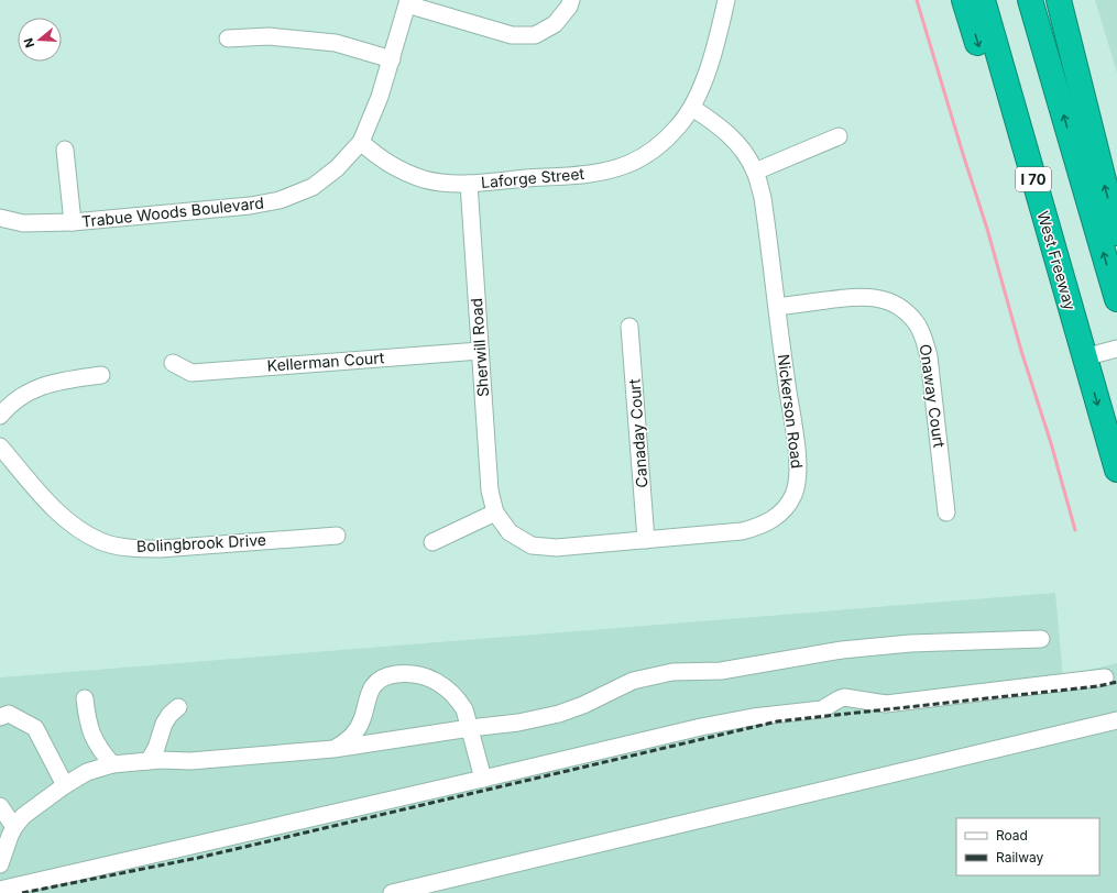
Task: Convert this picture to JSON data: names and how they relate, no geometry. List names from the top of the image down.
{
  "streets": {
    "highway": ["I 70", "West Freeway"],
    "street": [
      "Laforge Street",
      "Trabue Woods Boulevard",
      "Sherwill Road",
      "Kellerman Court",
      "Onaway Court",
      "Nickerson Road",
      "Canaday Court",
      "Bolingbrook Drive"
    ]
  },
  "crossings": [
    ["Laforge Street", "Trabue Woods Boulevard"],
    ["Laforge Street", "Sherwill Road"],
    ["Laforge Street", "Nickerson Road"],
    ["Sherwill Road", "Kellerman Court"],
    ["Sherwill Road", "Nickerson Road"],
    ["Onaway Court", "Nickerson Road"],
    ["Nickerson Road", "Canaday Court"]
  ],
  "legend": ["Road", "Railway"],
  "north": "left"
}
